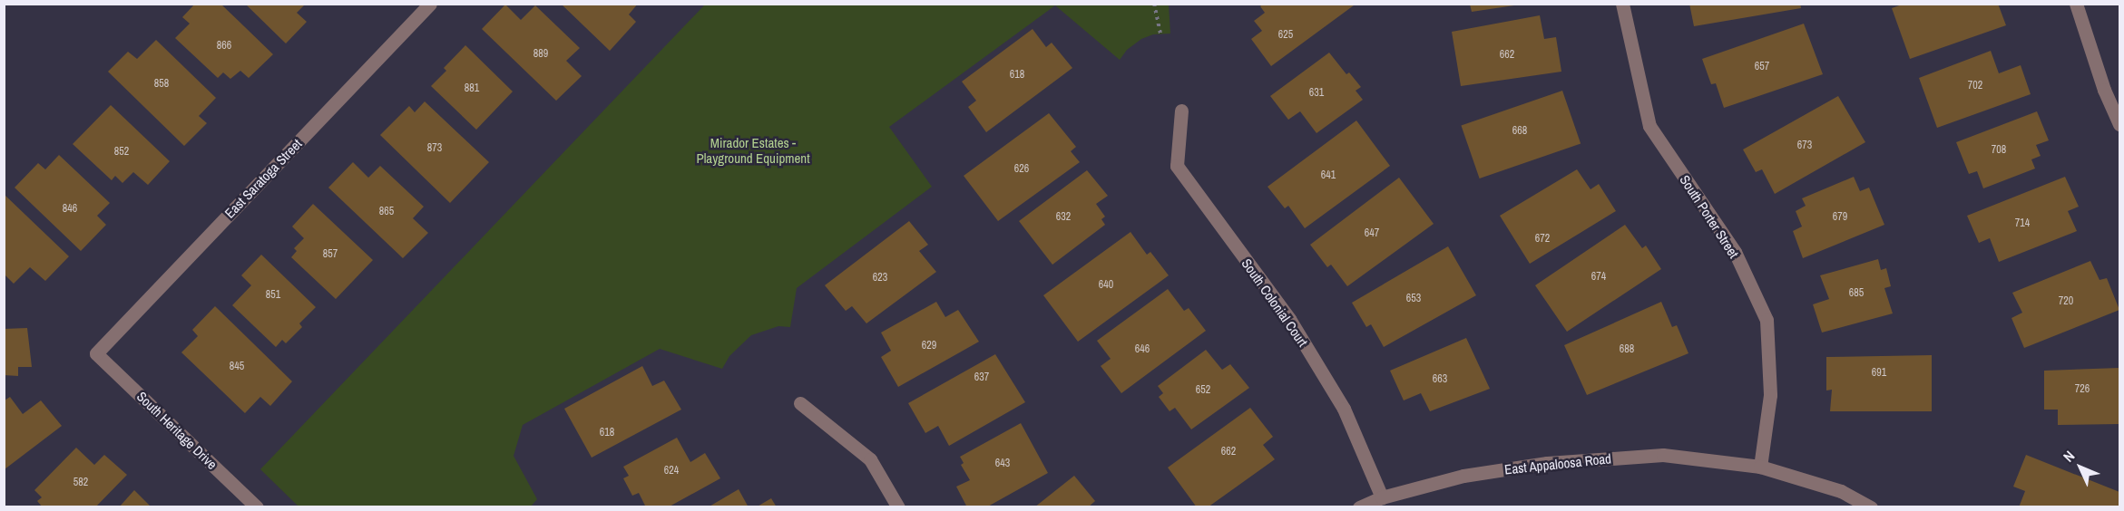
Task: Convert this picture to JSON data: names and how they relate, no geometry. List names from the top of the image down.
{
  "streets": {
    "street": [
      "East Saratoga Street",
      "South Porter Street",
      "South Colonial Court",
      "South Heritage Drive",
      "East Appaloosa Road"
    ]
  },
  "crossings": [
    ["East Saratoga Street", "South Heritage Drive"],
    ["South Porter Street", "East Appaloosa Road"],
    ["South Colonial Court", "East Appaloosa Road"]
  ],
  "parks": ["Mirador Estates - Playground Equipment"],
  "house_numbers": [
    "625",
    "866",
    "889",
    "662",
    "657",
    "618",
    "858",
    "702",
    "881",
    "631",
    "668",
    "673",
    "873",
    "708",
    "852",
    "626",
    "641",
    "846",
    "865",
    "632",
    "679",
    "714",
    "647",
    "672",
    "857",
    "674",
    "623",
    "640",
    "685",
    "851",
    "653",
    "720",
    "629",
    "646",
    "688",
    "845",
    "691",
    "637",
    "663",
    "726",
    "652",
    "618",
    "662",
    "643",
    "624",
    "582"
  ],
  "north": "top left"
}
